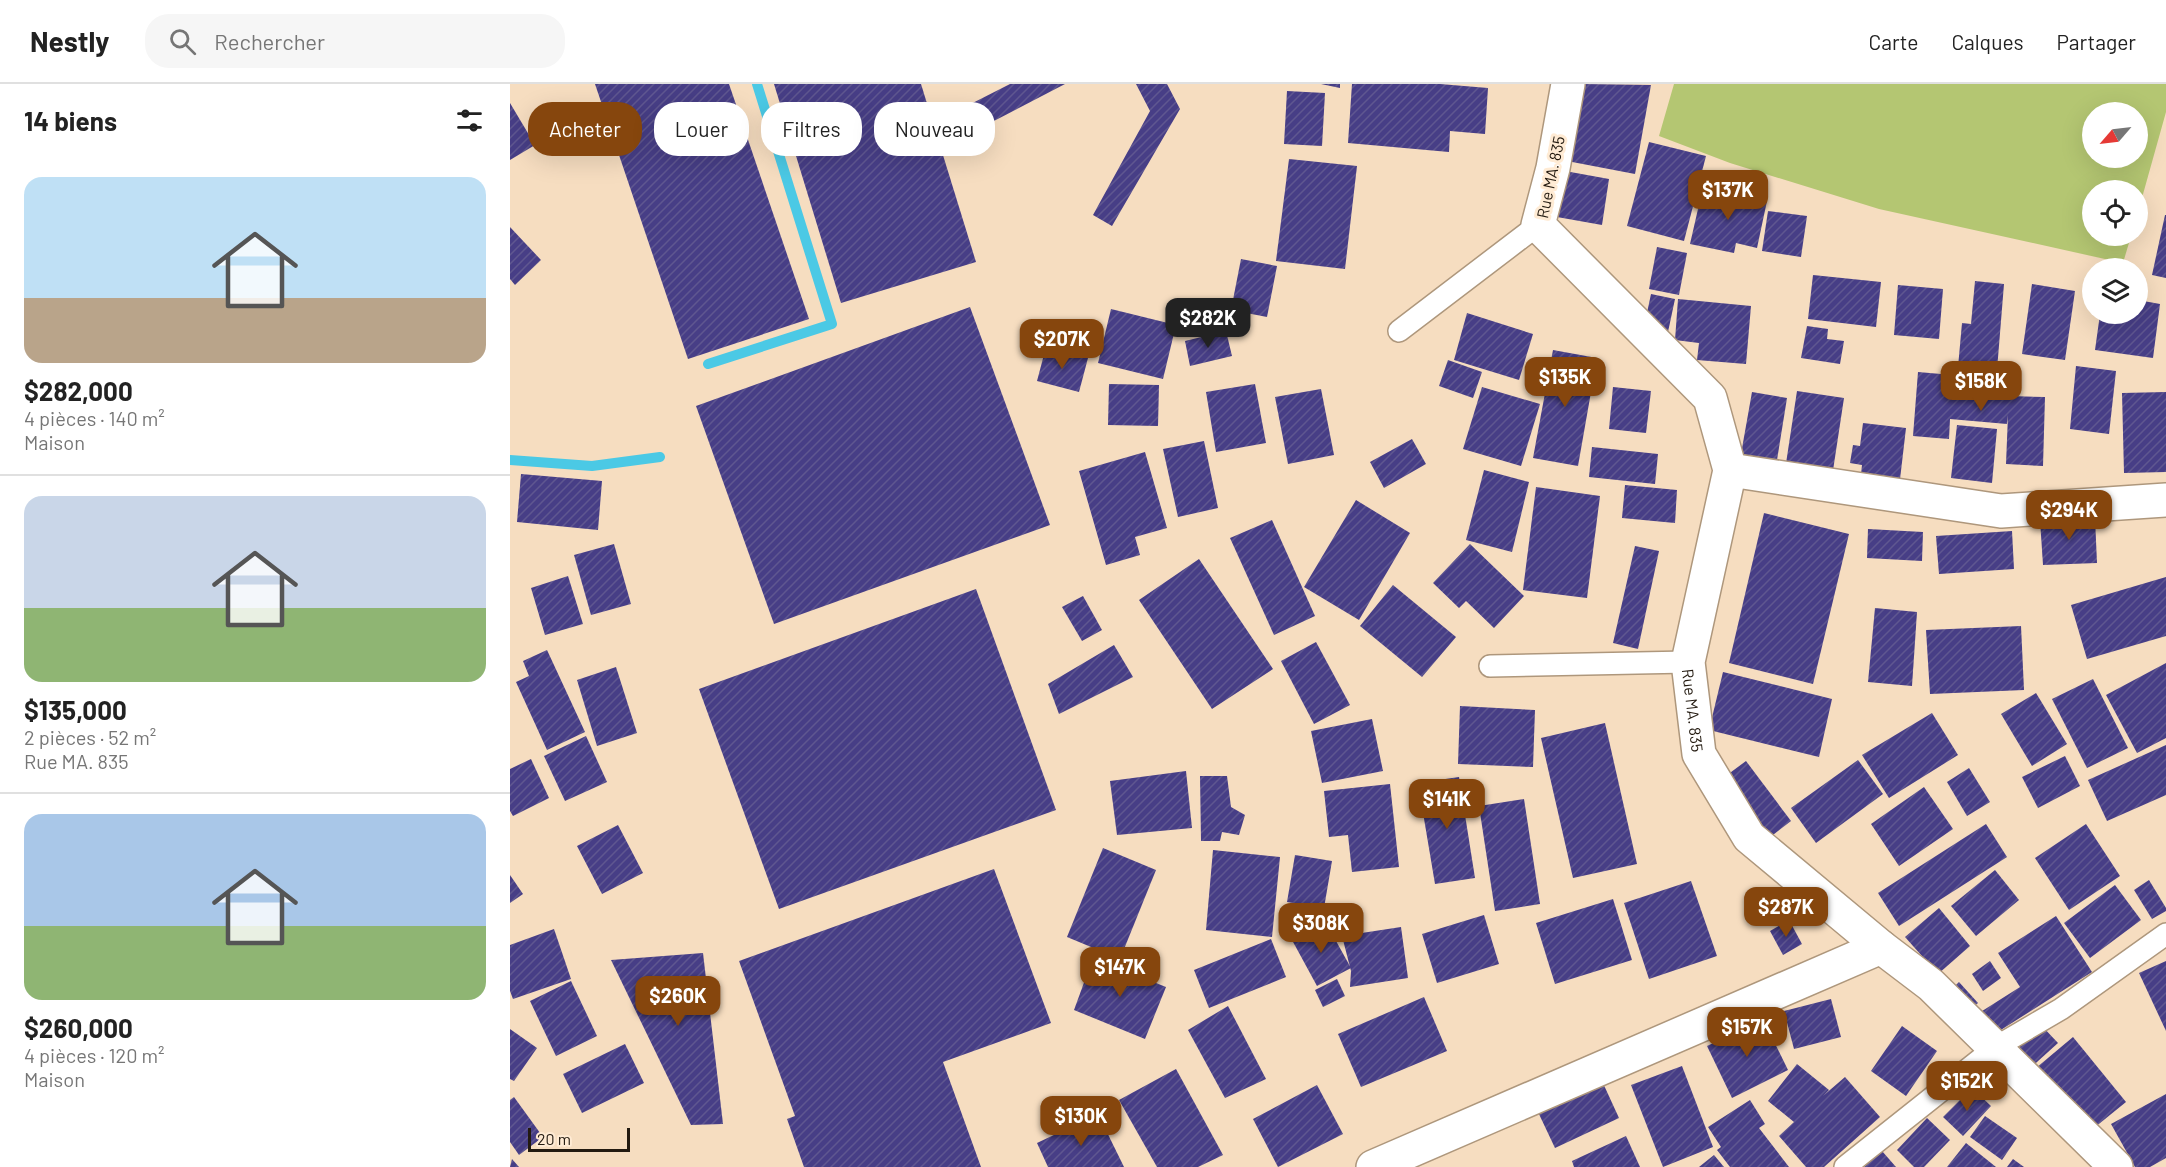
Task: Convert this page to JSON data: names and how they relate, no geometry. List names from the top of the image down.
{
  "streets": {
    "street": ["Rue MA. 835"]
  },
  "scale_bar": "20 m",
  "north": "bottom left",
  "page": {
    "header": "Nestly",
    "search": "Rechercher",
    "nav": ["Carte", "Calques", "Partager"],
    "heading": "14 biens",
    "chip": [
      "Acheter",
      "Louer",
      "Filtres",
      "Nouveau"
    ],
    "list": [
      {
        "name": "$282,000",
        "note": "4 pièces · 140 m² · Maison"
      },
      {
        "name": "$135,000",
        "note": "2 pièces · 52 m² · Rue MA. 835"
      },
      {
        "name": "$260,000",
        "note": "4 pièces · 120 m² · Maison"
      }
    ],
    "price": [
      "$137K",
      "$282K",
      "$207K",
      "$135K",
      "$158K",
      "$294K",
      "$141K",
      "$287K",
      "$308K",
      "$147K",
      "$260K",
      "$157K",
      "$152K",
      "$130K"
    ],
    "scale": "20 m"
  }
}
